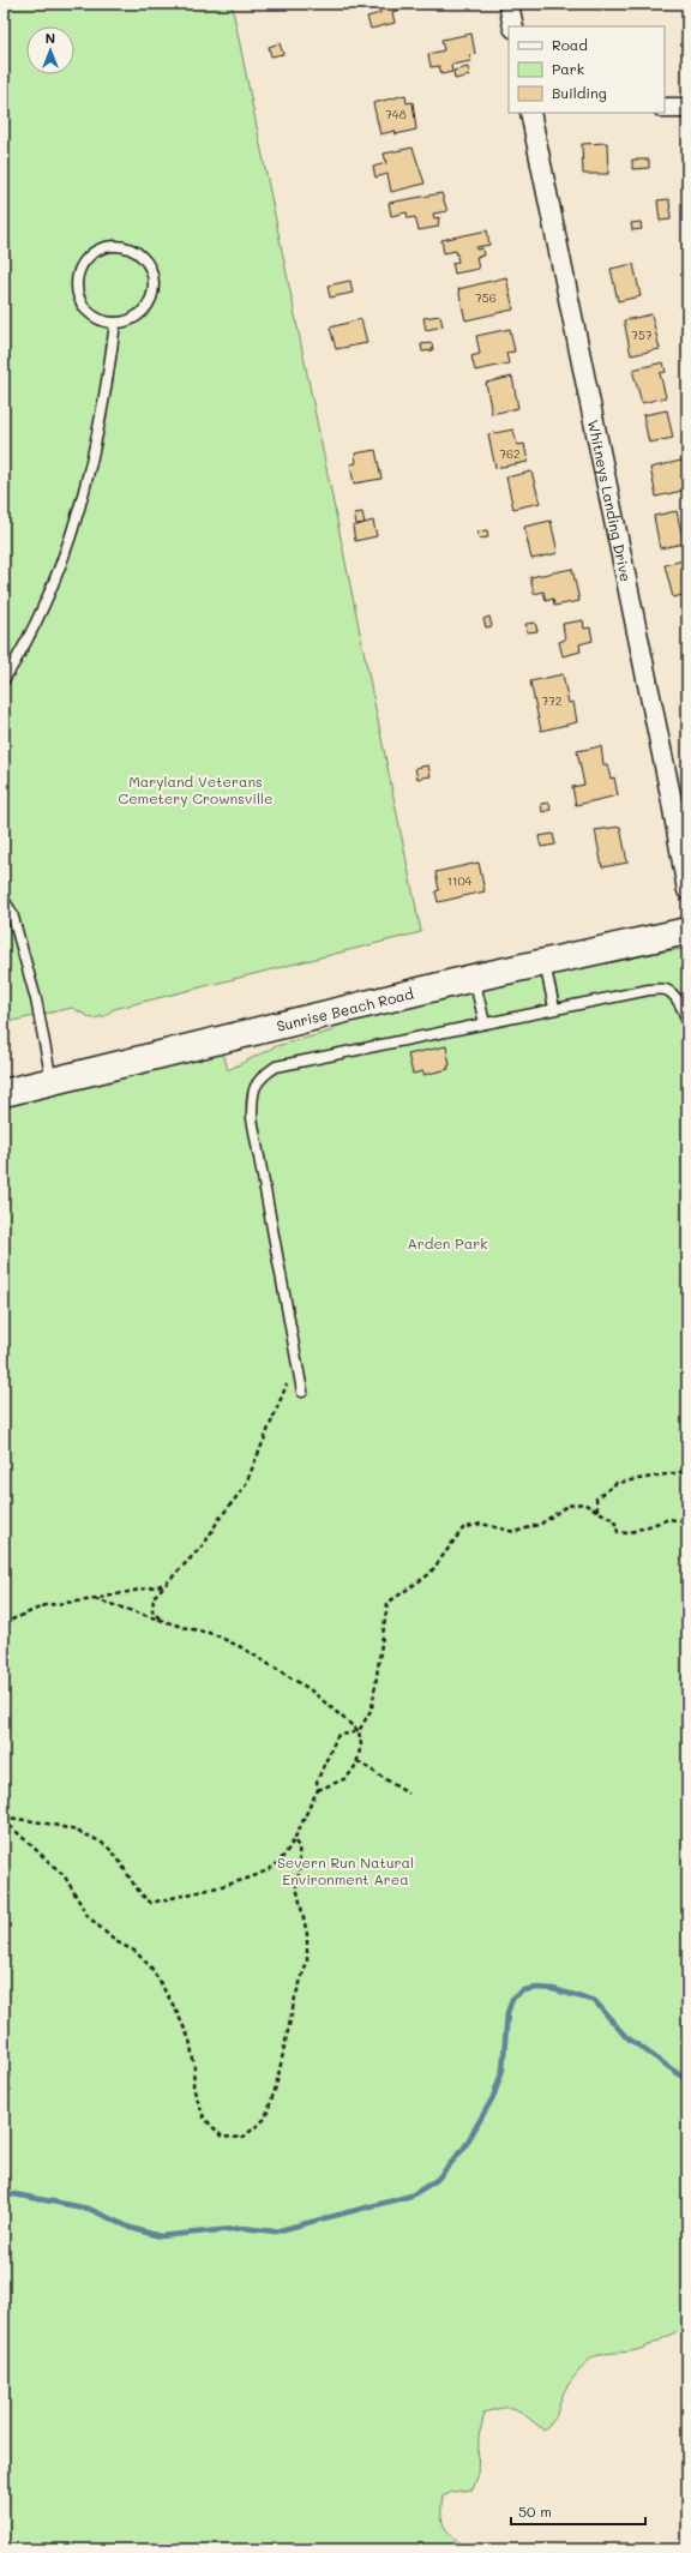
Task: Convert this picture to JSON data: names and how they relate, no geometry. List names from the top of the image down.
{
  "streets": {
    "street": ["Whitneys Landing Drive", "Sunrise Beach Road"]
  },
  "parks": ["Maryland Veterans Cemetery Crownsville", "Arden Park", "Severn Run Natural Environment Area"],
  "house_numbers": [
    "748",
    "756",
    "757",
    "762",
    "772",
    "1104"
  ],
  "legend": ["Road", "Park", "Building"],
  "scale_bar": "50 m",
  "north": "top"
}
